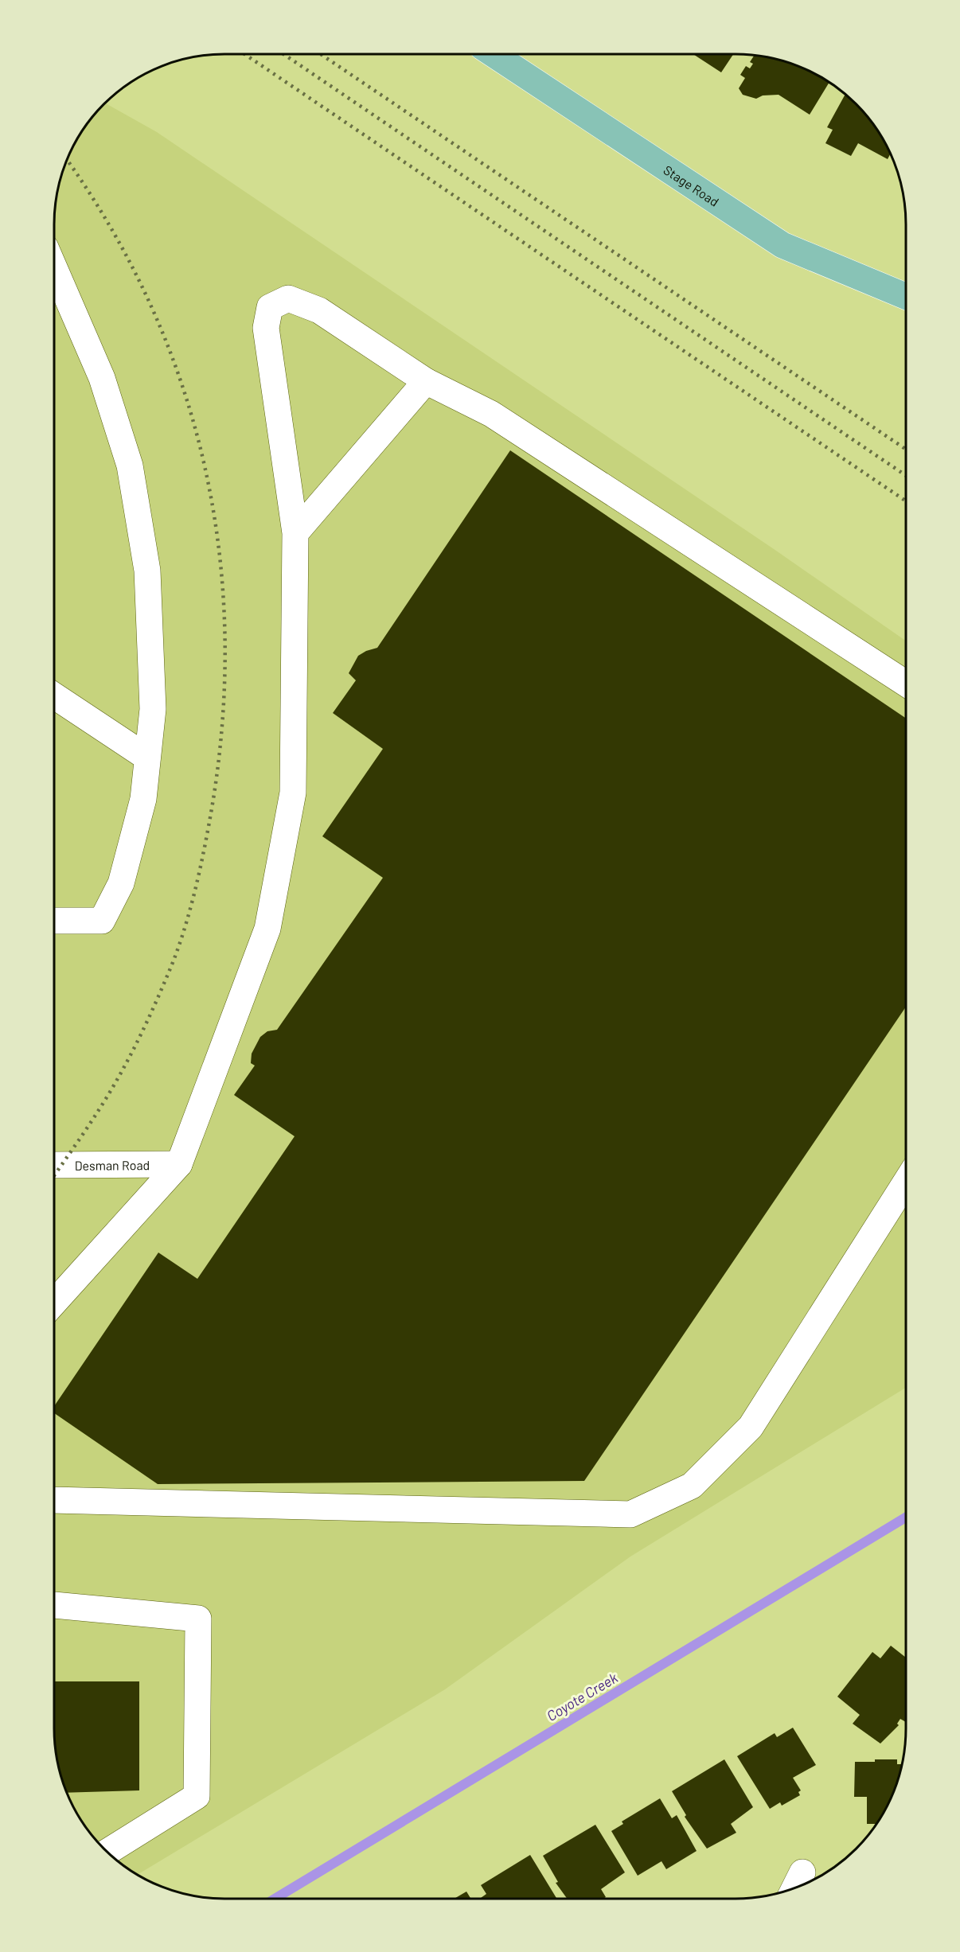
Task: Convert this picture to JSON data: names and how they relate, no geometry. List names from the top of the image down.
{
  "streets": {
    "main road": ["Stage Road"],
    "street": ["Desman Road"]
  },
  "water": ["Coyote Creek"]
}
